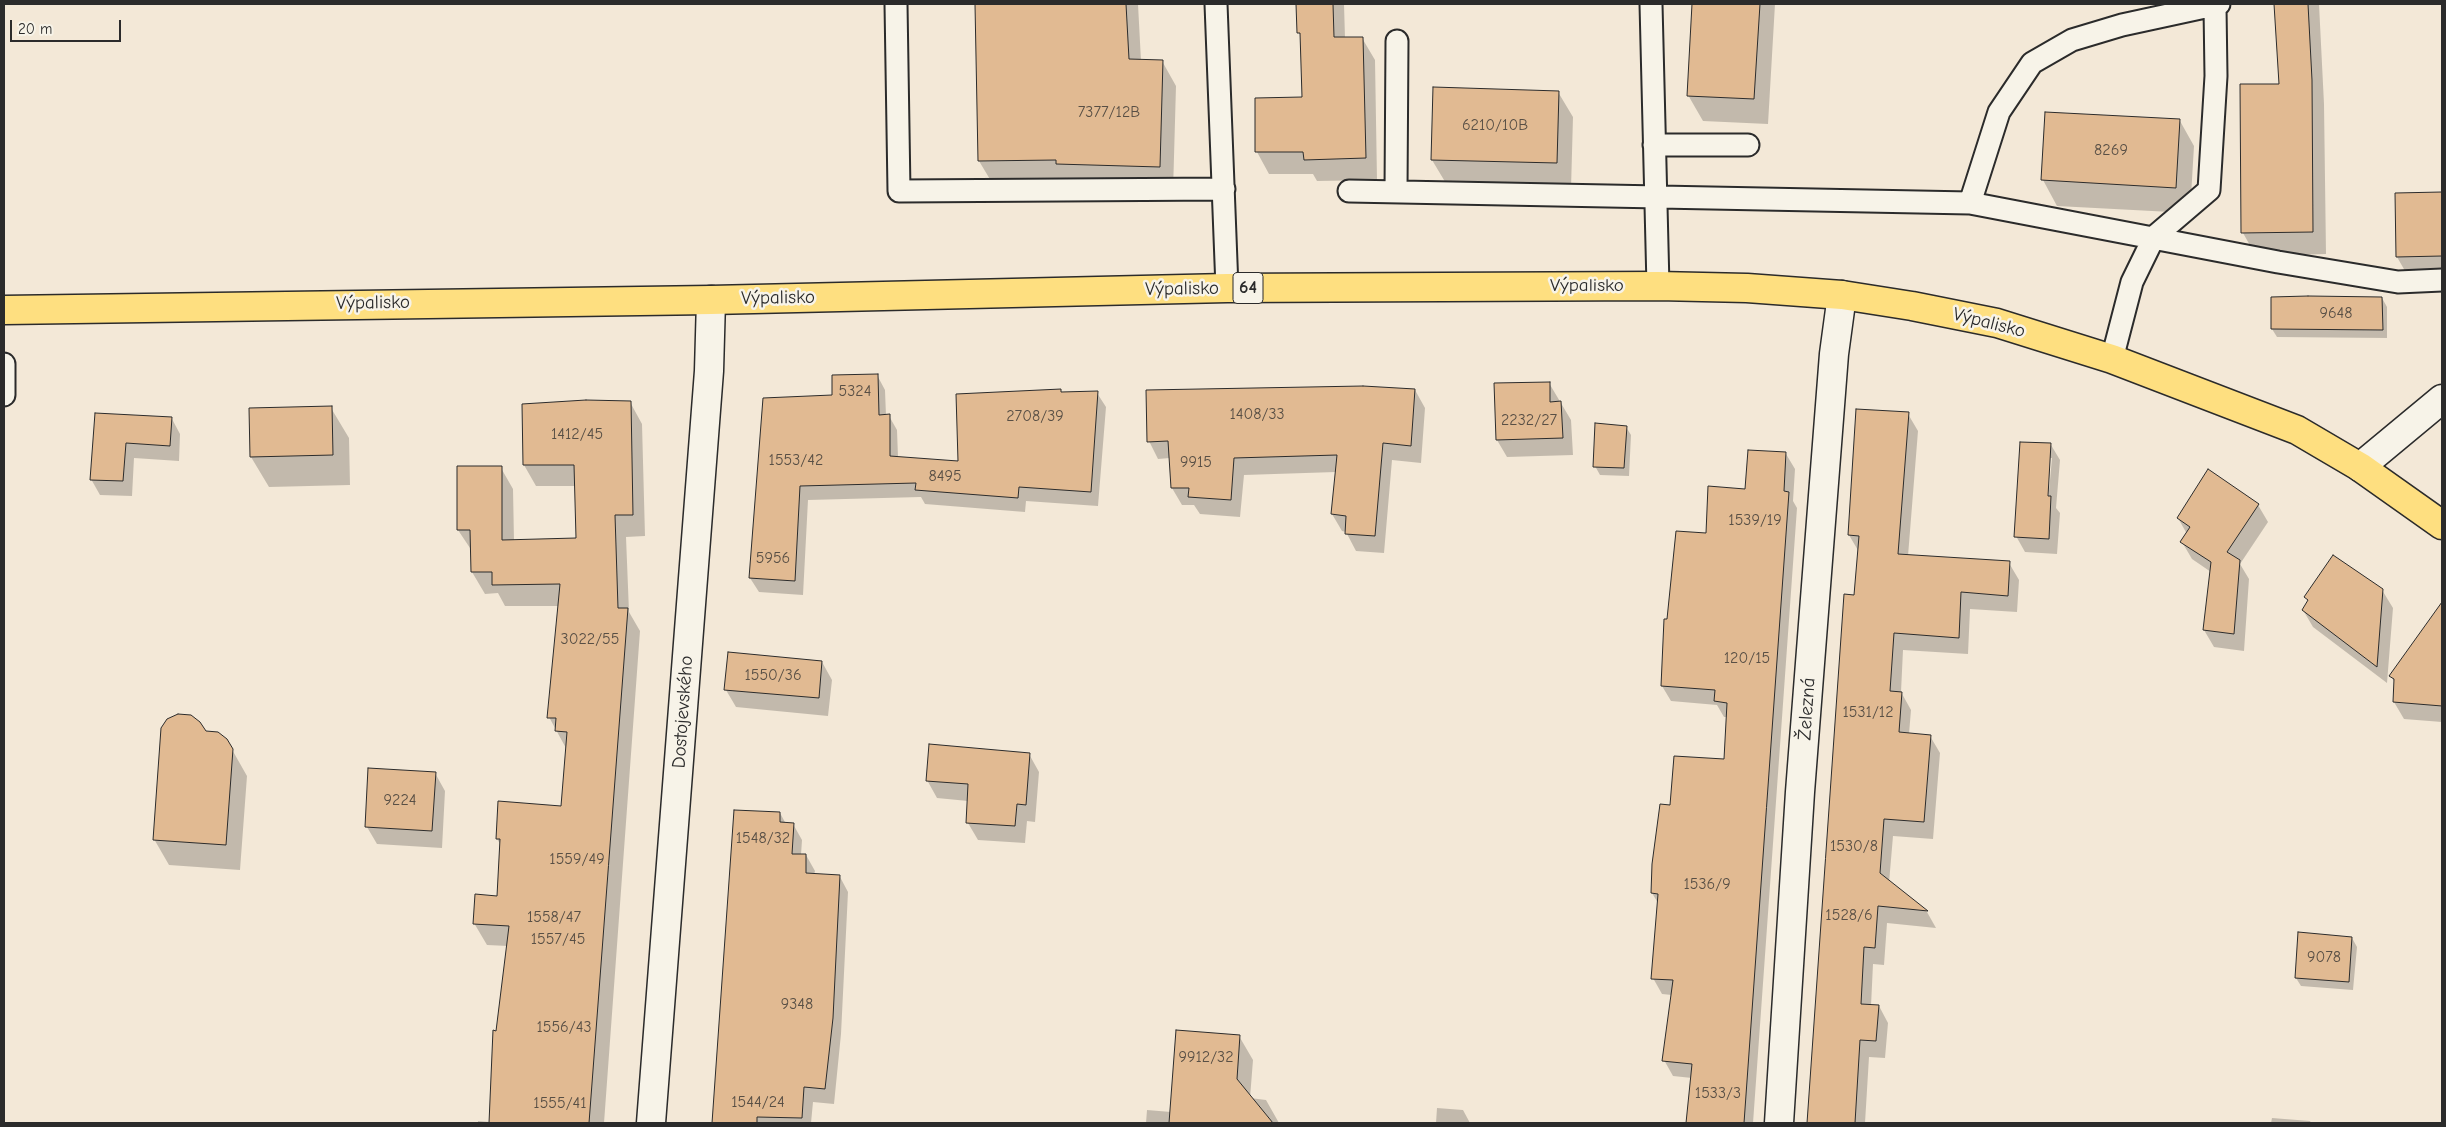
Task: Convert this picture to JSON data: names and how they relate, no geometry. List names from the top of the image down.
{
  "streets": {
    "main road": ["Výpalisko", "64"],
    "street": ["Železná", "Dostojevského"]
  },
  "crossings": [
    ["Výpalisko", "Železná"],
    ["Výpalisko", "Dostojevského"]
  ],
  "house_numbers": [
    "7377/12B",
    "6210/10B",
    "8269",
    "9648",
    "5324",
    "1408/33",
    "2708/39",
    "2232/27",
    "1412/45",
    "1553/42",
    "9915",
    "8495",
    "1539/19",
    "5956",
    "3022/55",
    "120/15",
    "1550/36",
    "1531/12",
    "9224",
    "1548/32",
    "1530/8",
    "1559/49",
    "1536/9",
    "1528/6",
    "1558/47",
    "1557/45",
    "9078",
    "9348",
    "1556/43",
    "9912/32",
    "1533/3",
    "1544/24",
    "1555/41"
  ],
  "scale_bar": "20 m"
}
